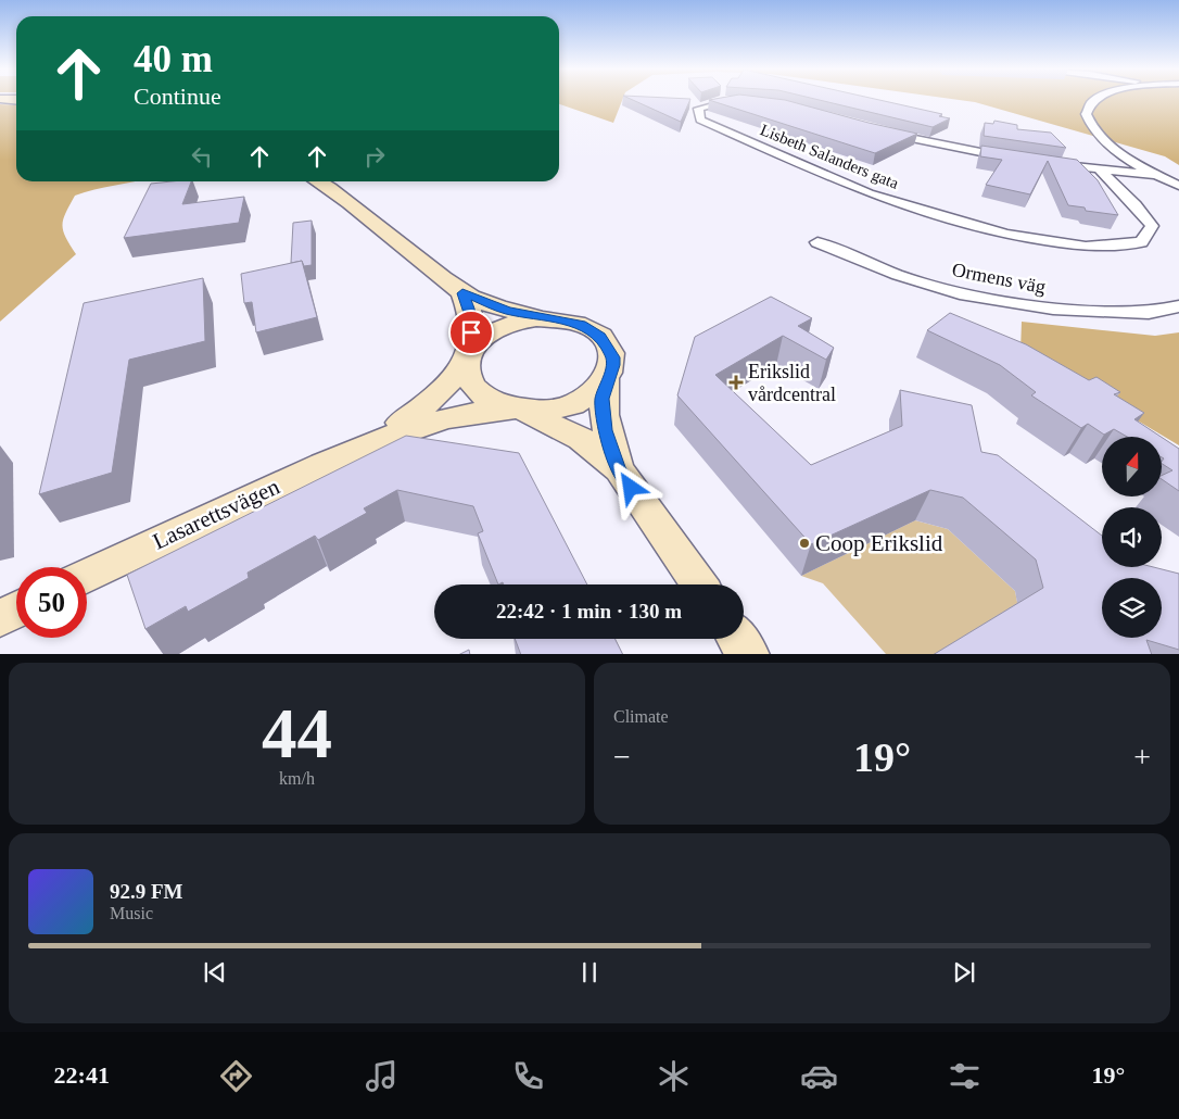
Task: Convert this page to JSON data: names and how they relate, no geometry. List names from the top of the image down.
{
  "streets": {
    "main road": ["Lasarettsvägen"],
    "street": ["Lisbeth Salanders gata", "Ormens väg"]
  },
  "places": {
    "health": ["Erikslid vårdcentral"],
    "other": ["Coop Erikslid"]
  },
  "north": "top",
  "page": {
    "turn": ["40 m", "Continue"],
    "limit": "50",
    "trip": "22:42 · 1 min · 130 m",
    "tile": [
      ["44", "km/h"],
      "Climate"
    ],
    "heat": ["−", "19°", "+"],
    "song": ["92.9 FM", "Music"],
    "tabs": ["22:41", "19°"]
  }
}
